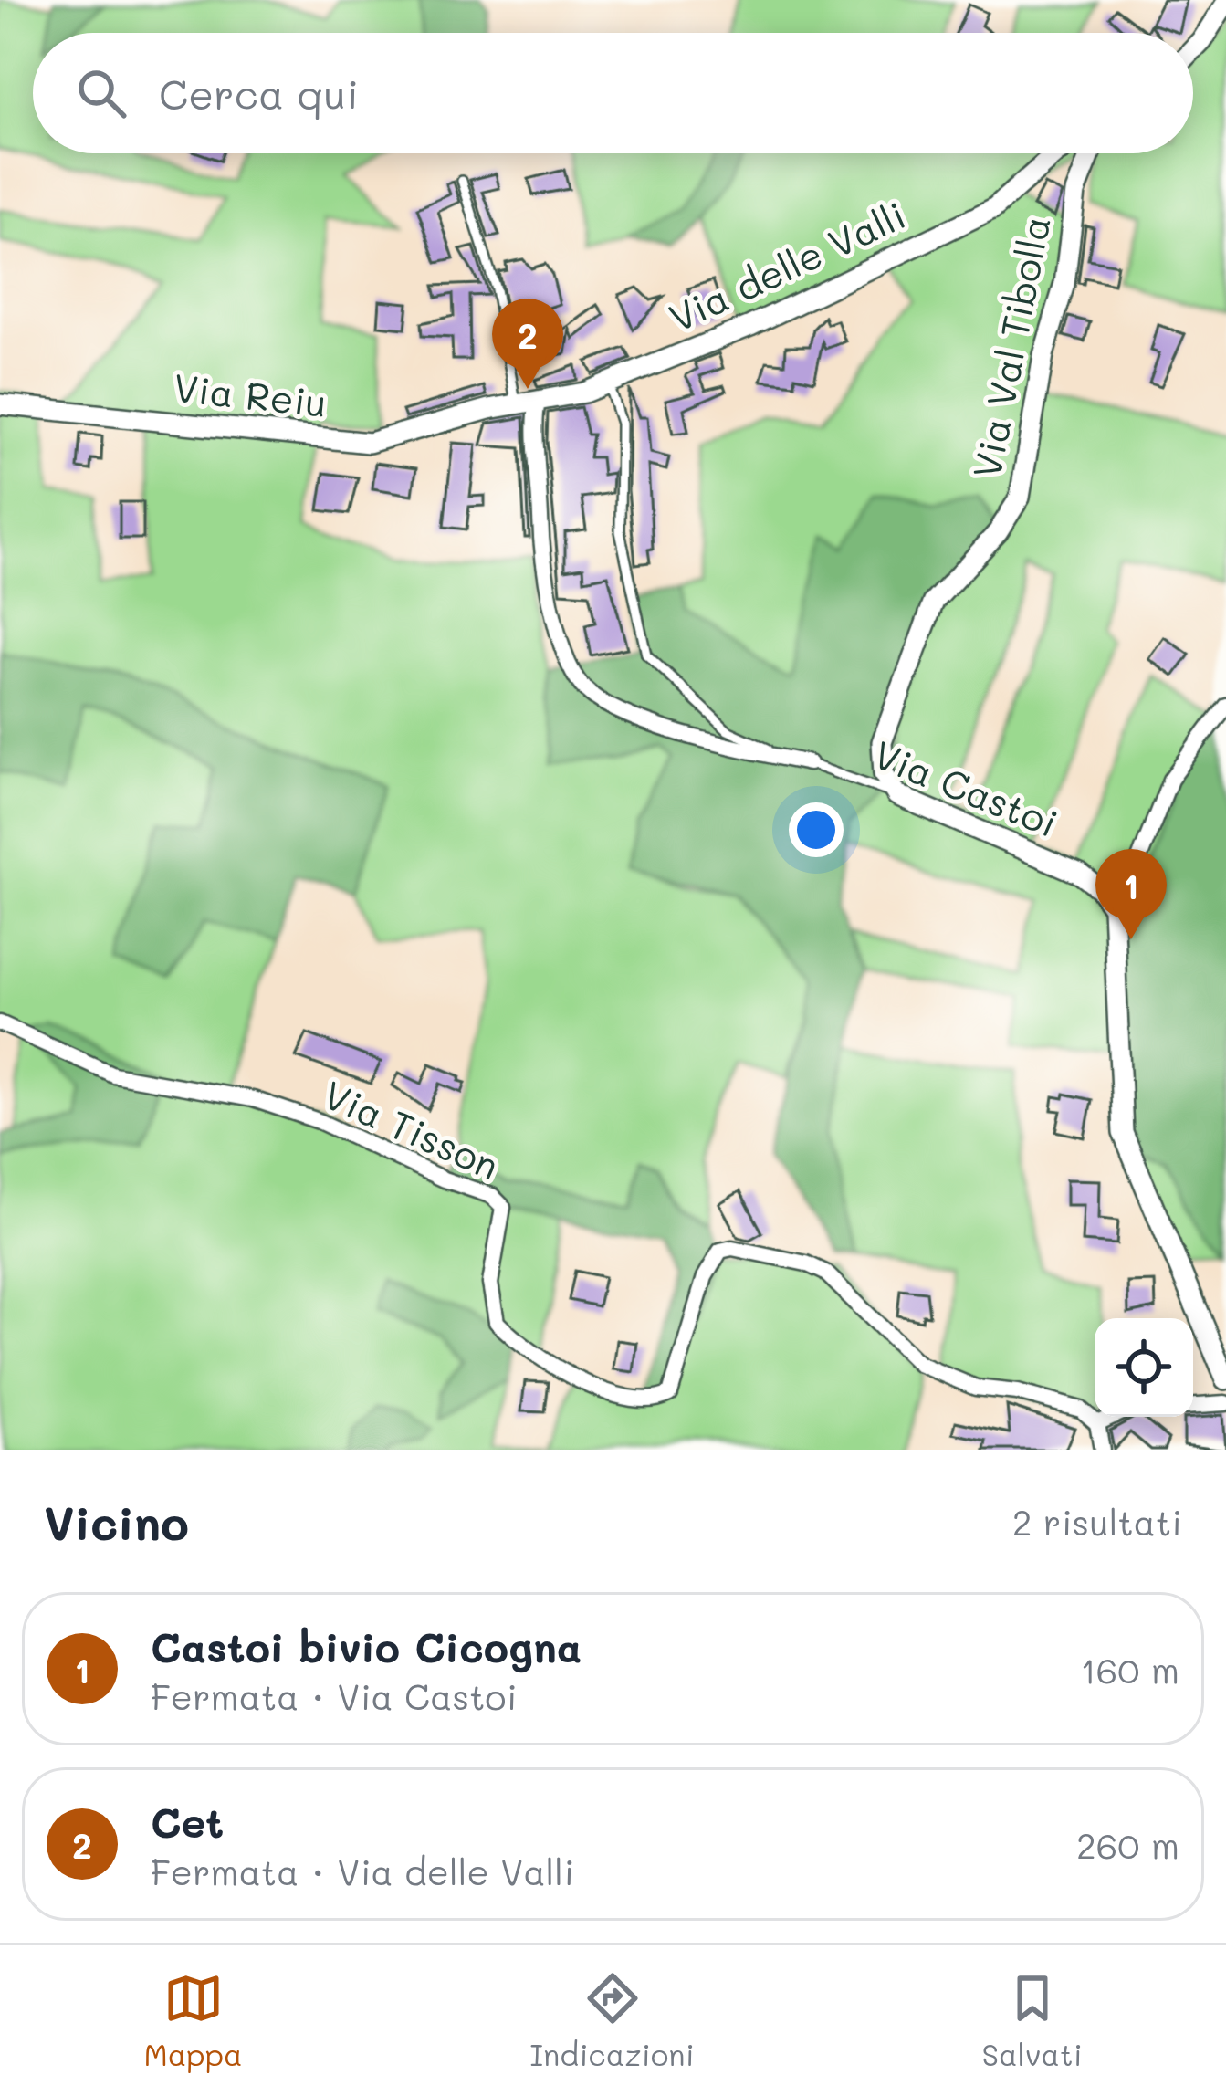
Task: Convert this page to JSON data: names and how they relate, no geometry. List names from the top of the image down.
{
  "streets": {
    "street": [
      "Via delle Valli",
      "Via Val Tibolla",
      "Via Reiu",
      "Via Castoi",
      "Via Tisson"
    ]
  },
  "crossings": [
    ["Via delle Valli", "Via Reiu"],
    ["Via delle Valli", "Via Castoi"],
    ["Via Val Tibolla", "Via Castoi"]
  ],
  "page": {
    "search": "Cerca qui",
    "pins": ["2", "1"],
    "heading": ["Vicino", "2 risultati"],
    "list": [
      {
        "mark": "1",
        "name": "Castoi bivio Cicogna",
        "note": "Fermata · Via Castoi",
        "value": "160 m"
      },
      {
        "mark": "2",
        "name": "Cet",
        "note": "Fermata · Via delle Valli",
        "value": "260 m"
      }
    ],
    "nav": ["Mappa", "Indicazioni", "Salvati"]
  }
}
